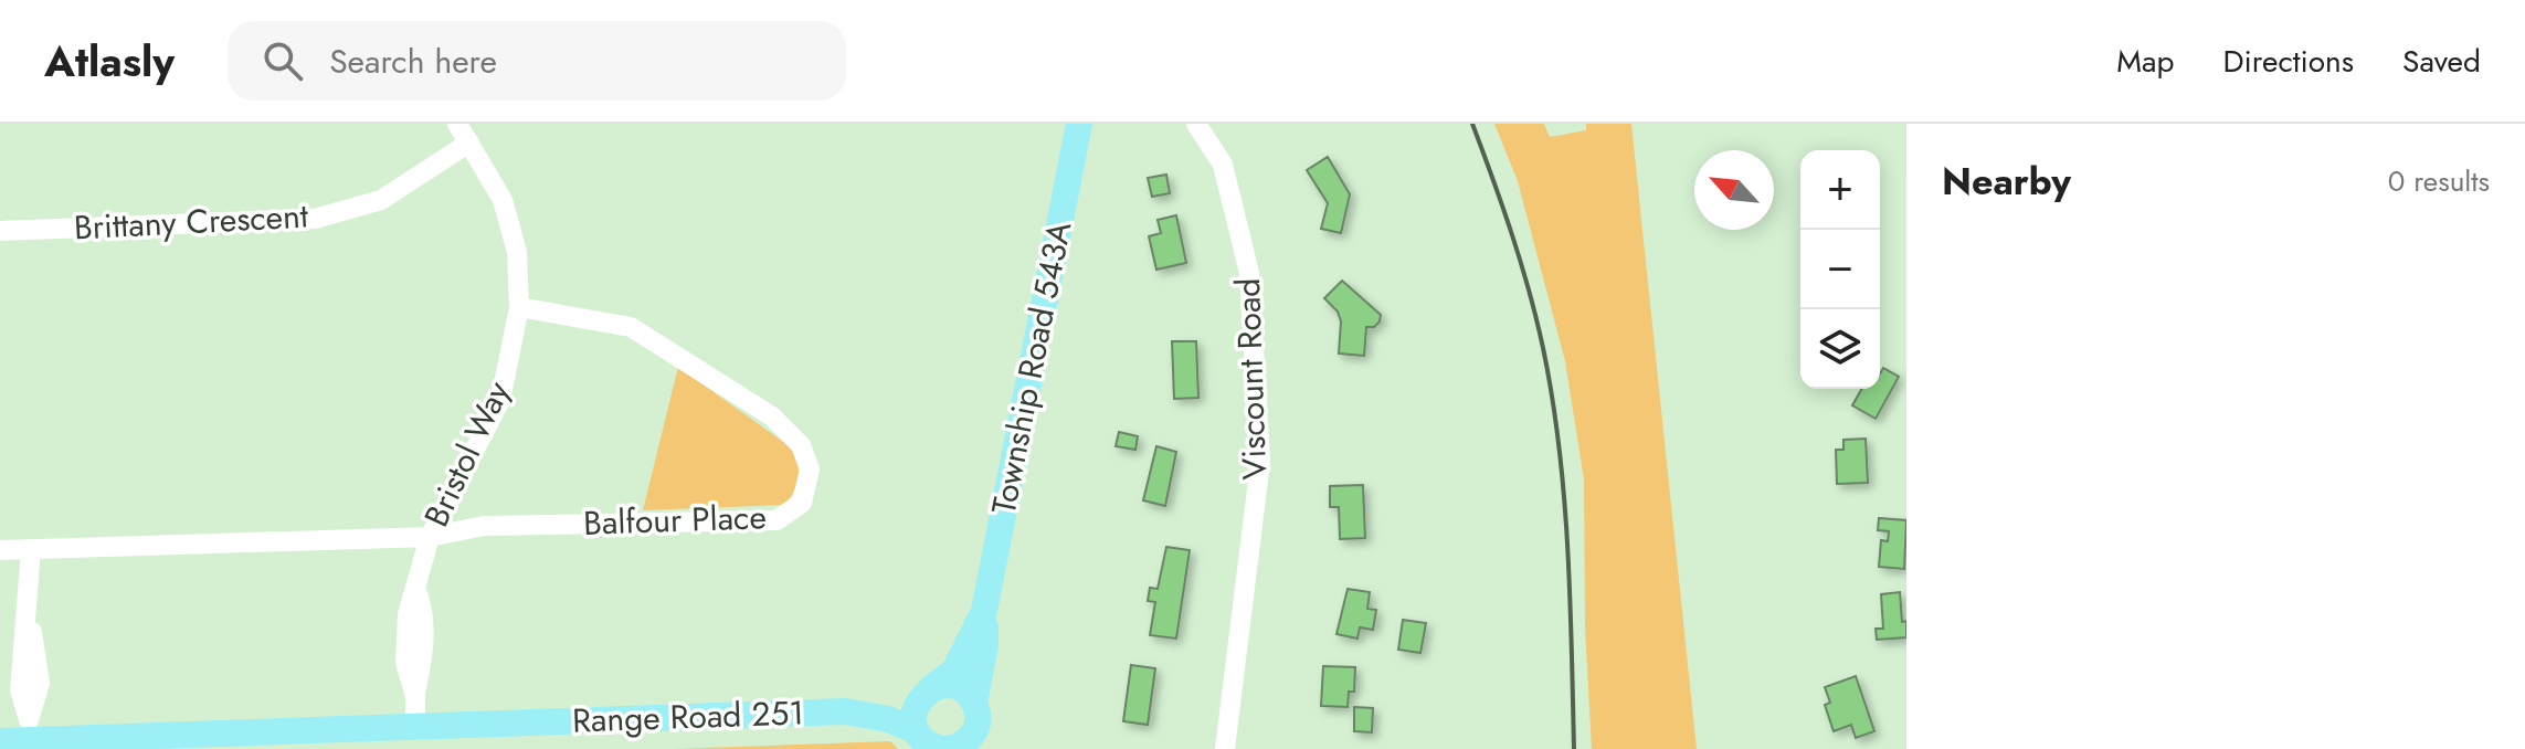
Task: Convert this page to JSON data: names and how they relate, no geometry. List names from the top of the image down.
{
  "streets": {
    "main road": ["Township Road 543A", "Range Road 251"],
    "street": [
      "Brittany Crescent",
      "Viscount Road",
      "Bristol Way",
      "Balfour Place"
    ]
  },
  "crossings": [
    ["Brittany Crescent", "Bristol Way"],
    ["Township Road 543A", "Range Road 251"],
    ["Bristol Way", "Balfour Place"],
    ["Bristol Way", "Range Road 251"]
  ],
  "north": "top left",
  "page": {
    "header": "Atlasly",
    "search": "Search here",
    "nav": ["Map", "Directions", "Saved"],
    "heading": ["Nearby", "0 results"],
    "map_buttons": ["+", "−"]
  }
}
